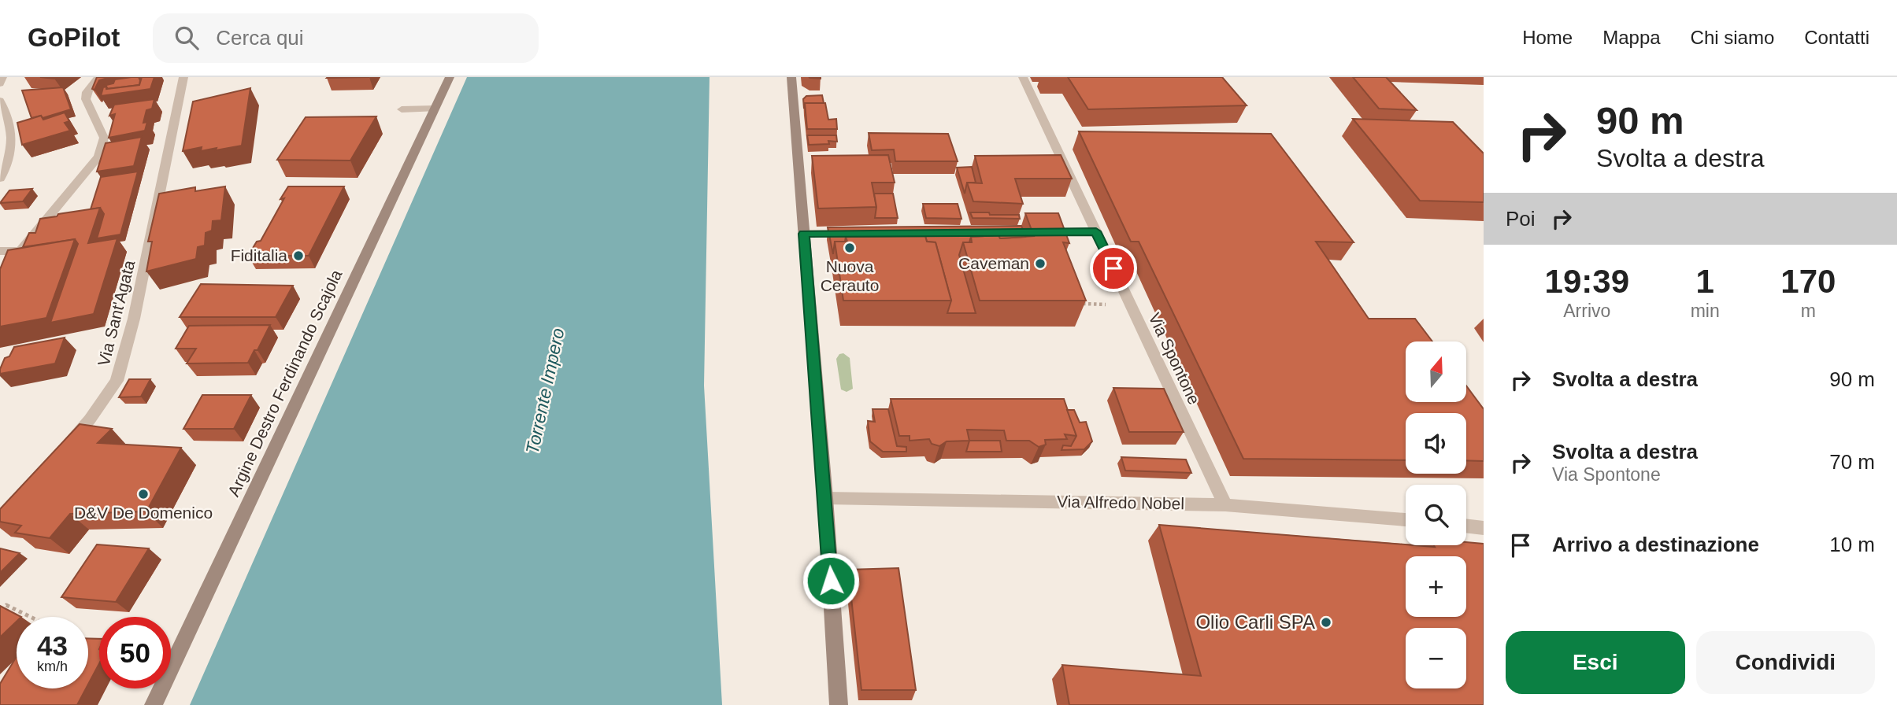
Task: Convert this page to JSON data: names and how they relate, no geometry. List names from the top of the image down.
{
  "streets": {
    "main road": ["Argine Destro Ferdinando Scajola"],
    "street": ["Via Sant'Agata", "Via Spontone", "Via Alfredo Nobel"]
  },
  "crossings": [
    ["Via Spontone", "Via Alfredo Nobel"]
  ],
  "water": ["Torrente Impero"],
  "places": [
    "Nuova Cerauto",
    "Fiditalia",
    "Caveman",
    "D&V De Domenico",
    "Olio Carli SPA"
  ],
  "north": "top",
  "page": {
    "header": "GoPilot",
    "search": "Cerca qui",
    "nav": [
      "Home",
      "Mappa",
      "Chi siamo",
      "Contatti"
    ],
    "turn": ["90 m", "Svolta a destra"],
    "then": "Poi",
    "eta": [
      "19:39",
      "Arrivo",
      "1",
      "min",
      "170",
      "m"
    ],
    "list": [
      {
        "name": "Svolta a destra",
        "value": "90 m"
      },
      {
        "name": "Svolta a destra",
        "note": "Via Spontone",
        "value": "70 m"
      },
      {
        "name": "Arrivo a destinazione",
        "value": "10 m"
      }
    ],
    "map_buttons": ["+", "−"],
    "speed": "43 km/h",
    "limit": "50",
    "buttons": ["Esci", "Condividi"]
  }
}
